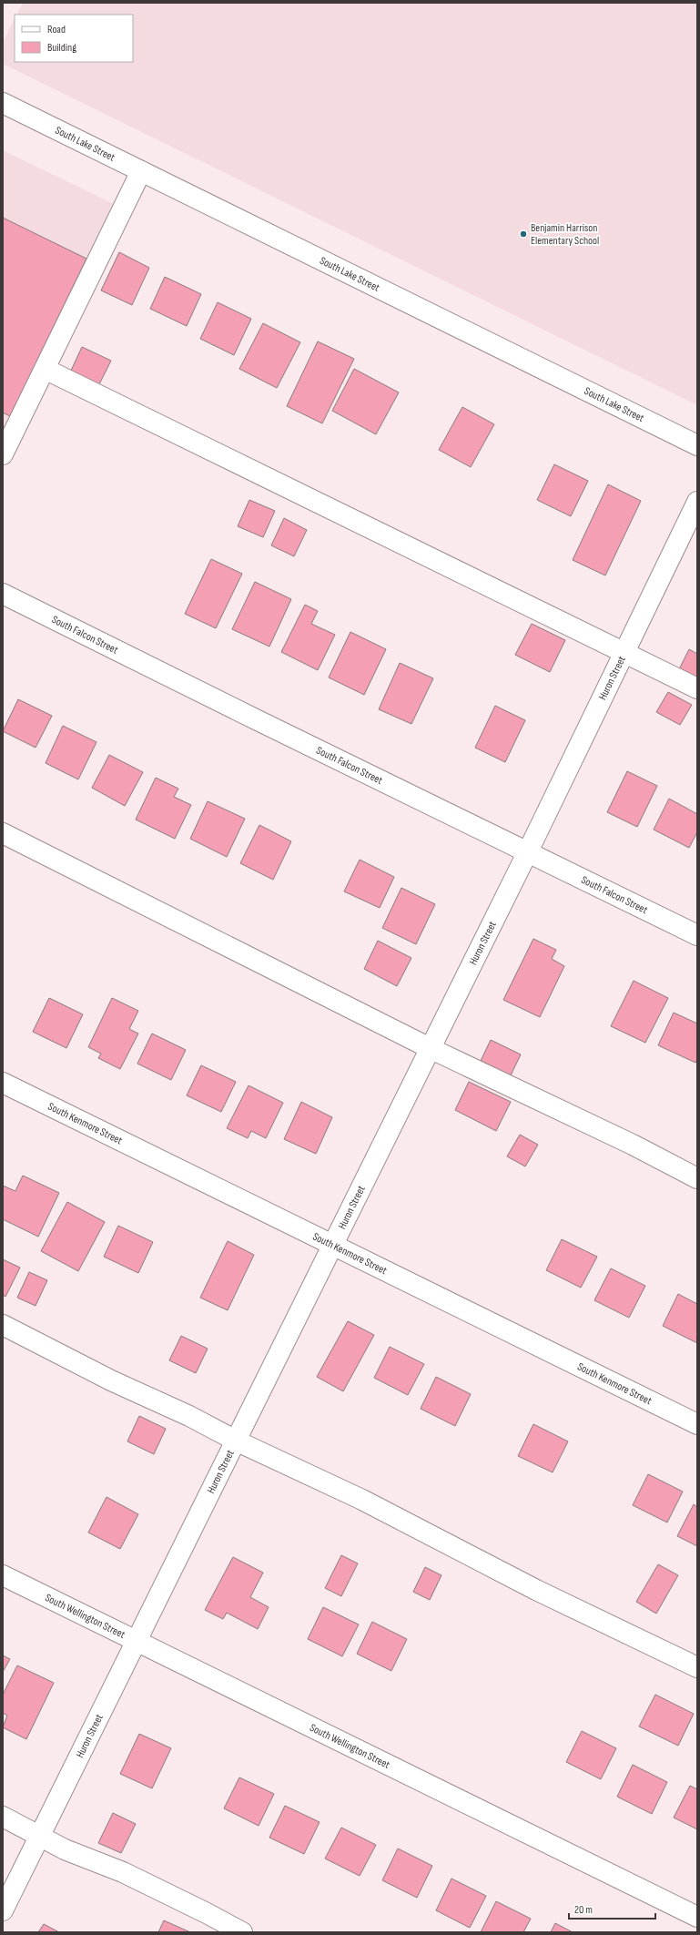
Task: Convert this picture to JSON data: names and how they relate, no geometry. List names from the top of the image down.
{
  "streets": {
    "street": [
      "South Lake Street",
      "South Falcon Street",
      "Huron Street",
      "South Kenmore Street",
      "South Wellington Street"
    ]
  },
  "crossings": [
    ["South Falcon Street", "Huron Street"],
    ["Huron Street", "South Kenmore Street"],
    ["Huron Street", "South Wellington Street"]
  ],
  "places": ["Benjamin Harrison Elementary School"],
  "legend": ["Road", "Building"],
  "scale_bar": "20 m"
}
